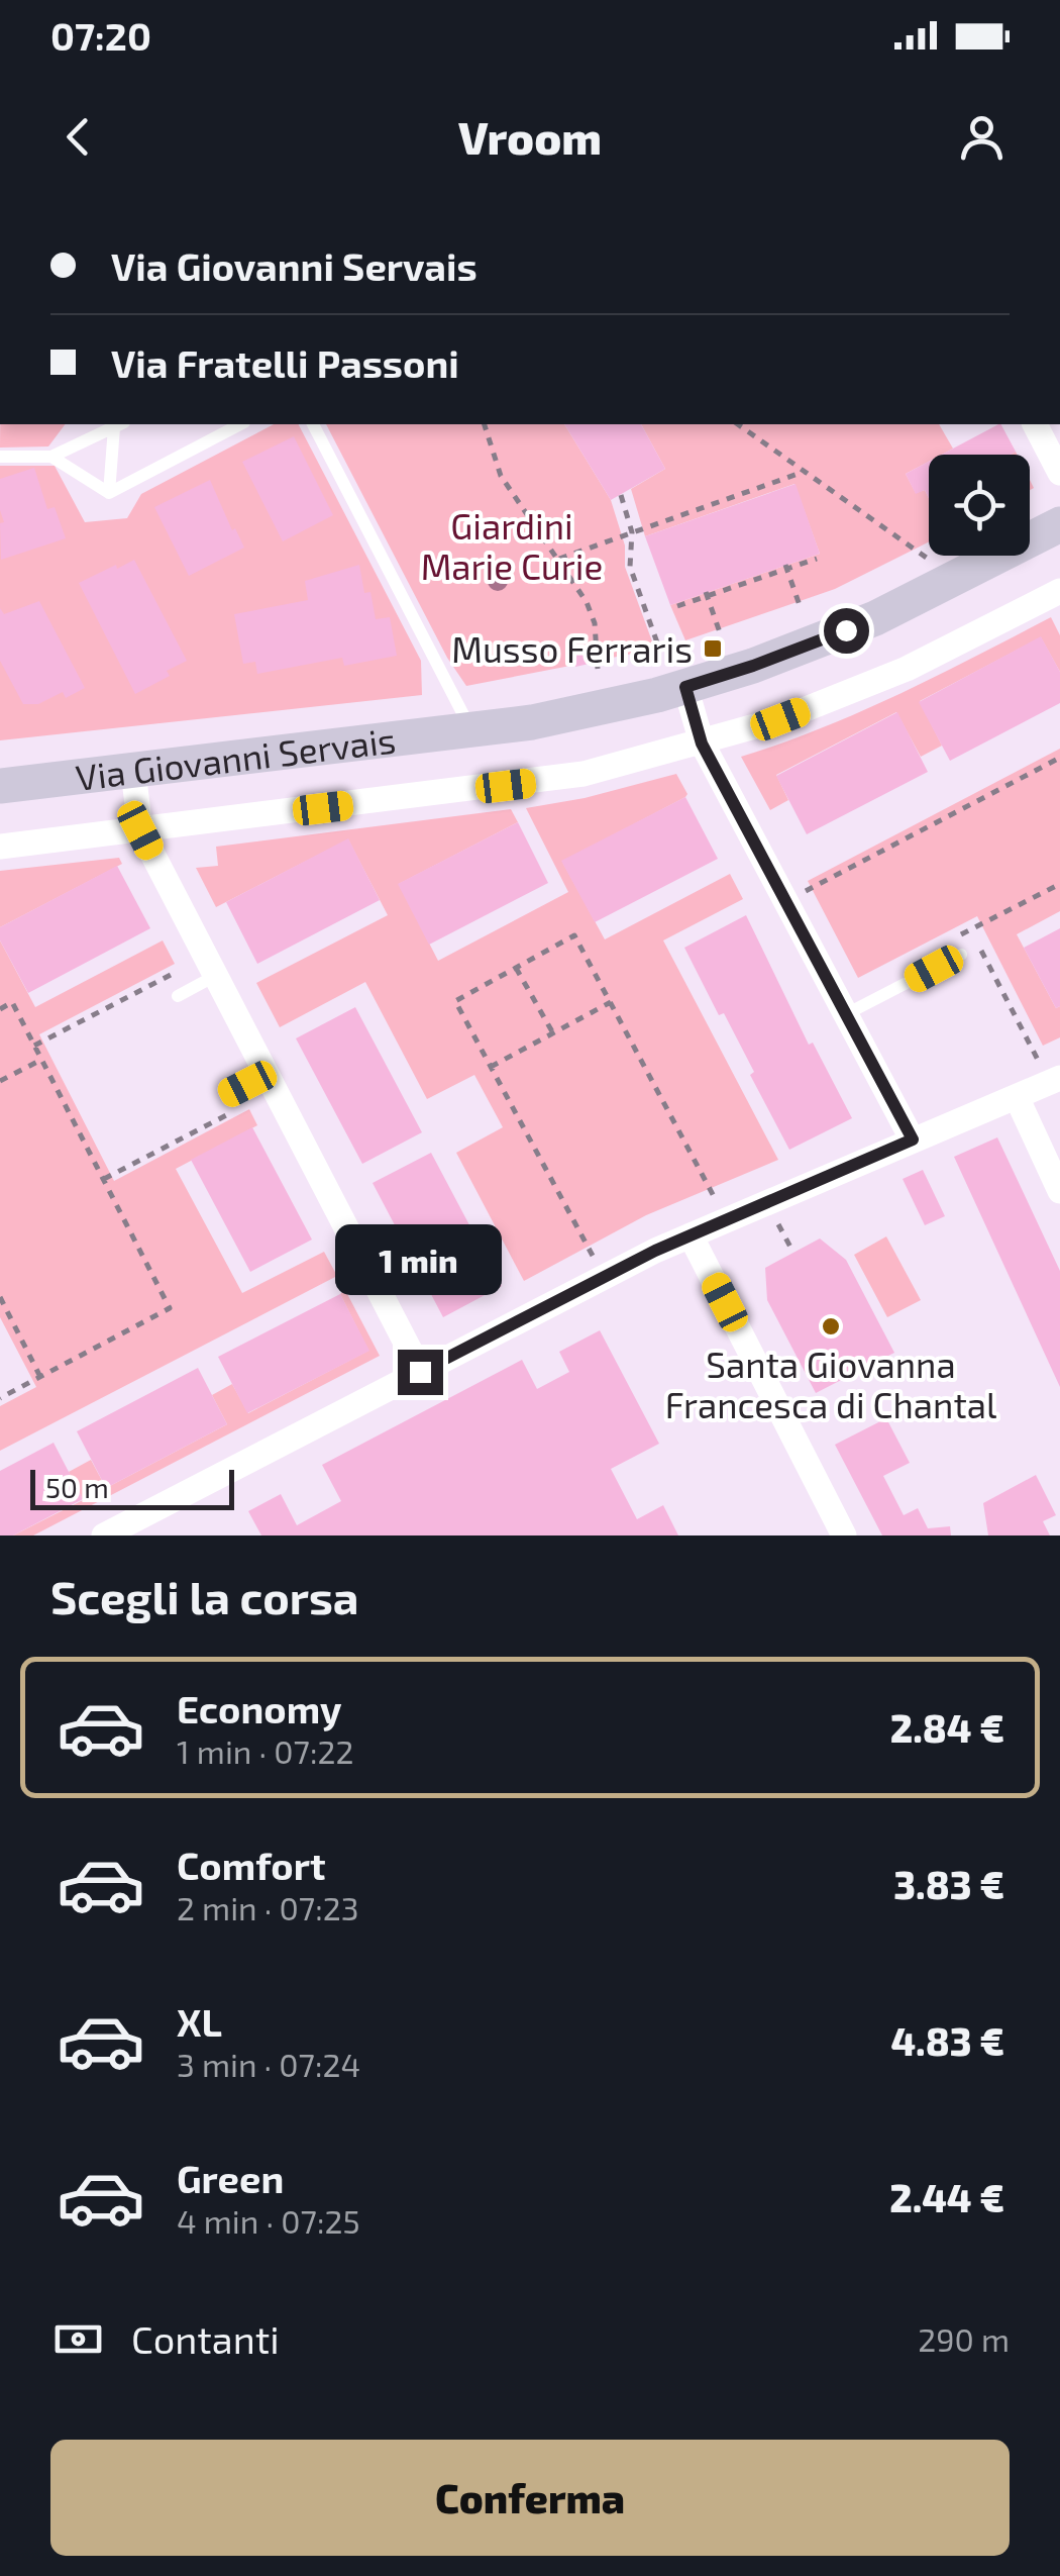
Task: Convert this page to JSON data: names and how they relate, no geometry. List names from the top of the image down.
{
  "streets": {
    "street": ["Via Giovanni Servais"]
  },
  "parks": ["Giardini Marie Curie"],
  "places": {
    "transit": ["Musso Ferraris"],
    "other": ["Santa Giovanna Francesca di Chantal"]
  },
  "scale_bar": "50 m",
  "page": {
    "status": "07:20",
    "header": "Vroom",
    "banner": ["Via Giovanni Servais", "Via Fratelli Passoni"],
    "bubble": "1 min",
    "scale": "50 m",
    "heading": "Scegli la corsa",
    "list": [
      {
        "name": "Economy",
        "note": "1 min · 07:22",
        "value": "2.84 €"
      },
      {
        "name": "Comfort",
        "note": "2 min · 07:23",
        "value": "3.83 €"
      },
      {
        "name": "XL",
        "note": "3 min · 07:24",
        "value": "4.83 €"
      },
      {
        "name": "Green",
        "note": "4 min · 07:25",
        "value": "2.44 €"
      }
    ],
    "pay": ["Contanti", "290 m"],
    "buttons": "Conferma"
  }
}
